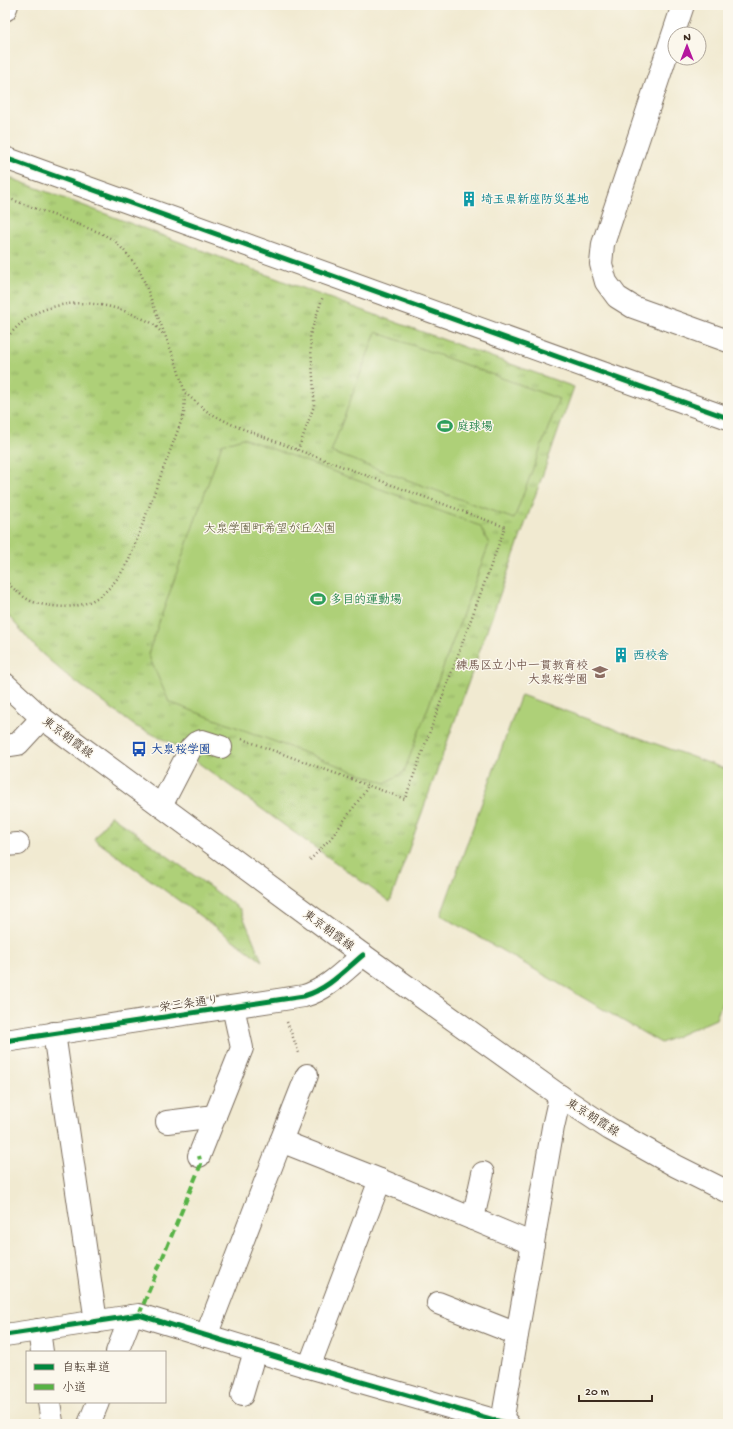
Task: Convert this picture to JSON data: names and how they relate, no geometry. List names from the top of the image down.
{
  "streets": {
    "street": ["東京朝霞線", "栄三条通り"]
  },
  "crossings": [
    ["東京朝霞線", "栄三条通り"]
  ],
  "parks": ["大泉学園町希望が丘公園"],
  "places": {
    "building": ["埼玉県新座防災基地", "西校舎"],
    "sports": ["庭球場", "多目的運動場"],
    "school or university": ["練馬区立小中一貫教育校 大泉桜学園"],
    "bus stop": ["大泉桜学園"]
  },
  "legend": ["自転車道", "小道"],
  "scale_bar": "20 m",
  "north": "top"
}
